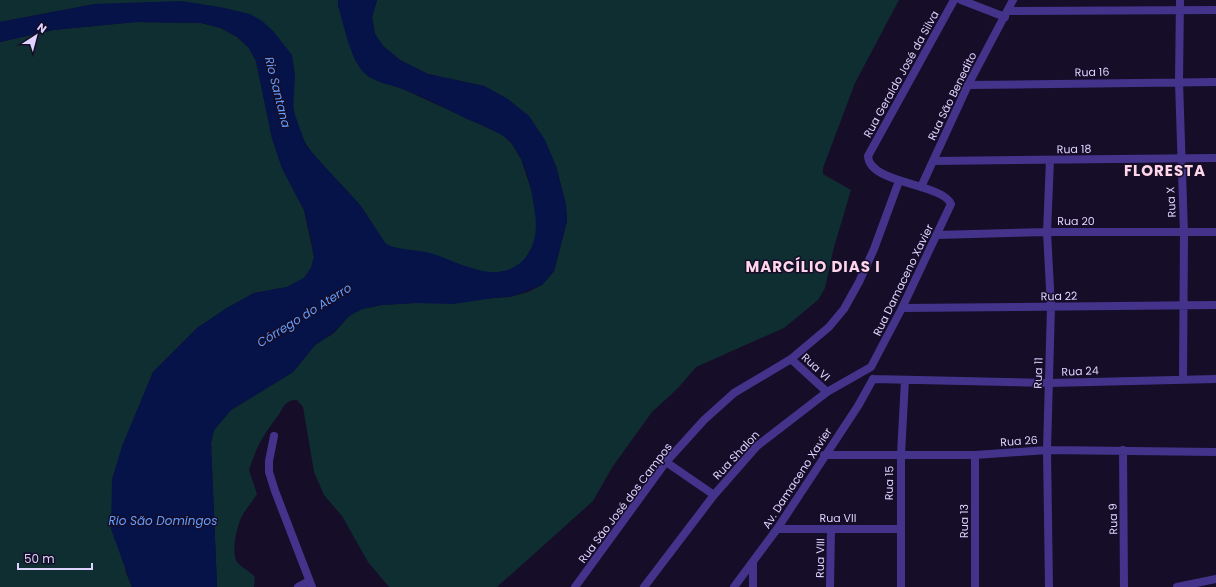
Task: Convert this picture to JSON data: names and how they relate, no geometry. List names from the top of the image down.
{
  "streets": {
    "street": [
      "Rua 16",
      "Rua Geraldo José da Silva",
      "Rua São Benedito",
      "Rua 18",
      "Rua X",
      "Rua 20",
      "Rua Damaceno Xavier",
      "Rua 22",
      "Rua VI",
      "Rua 24",
      "Rua 11",
      "Rua 26",
      "Rua Shalon",
      "Av. Damaceno Xavier",
      "Rua 15",
      "Rua São José dos Campos",
      "Rua VII",
      "Rua 9",
      "Rua 13",
      "Rua VIII"
    ]
  },
  "crossings": [
    ["Rua 16", "Rua São Benedito"],
    ["Rua 16", "Rua X"],
    ["Rua Geraldo José da Silva", "Rua São José dos Campos"],
    ["Rua São Benedito", "Rua 18"],
    ["Rua São Benedito", "Rua Damaceno Xavier"],
    ["Rua 18", "Rua X"],
    ["Rua 18", "Rua 11"],
    ["Rua X", "Rua 20"],
    ["Rua X", "Rua 22"],
    ["Rua X", "Rua 24"],
    ["Rua 20", "Rua Damaceno Xavier"],
    ["Rua 20", "Rua 11"],
    ["Rua Damaceno Xavier", "Rua 22"],
    ["Rua Damaceno Xavier", "Rua Shalon"],
    ["Rua 22", "Rua 11"],
    ["Rua VI", "Rua Shalon"],
    ["Rua VI", "Rua São José dos Campos"],
    ["Rua 24", "Rua 11"],
    ["Rua 24", "Av. Damaceno Xavier"],
    ["Rua 24", "Rua 15"],
    ["Rua 11", "Rua 26"],
    ["Rua 26", "Av. Damaceno Xavier"],
    ["Rua 26", "Rua 15"],
    ["Rua 26", "Rua 9"],
    ["Rua 26", "Rua 13"],
    ["Av. Damaceno Xavier", "Rua VII"],
    ["Rua 15", "Rua VII"],
    ["Rua VII", "Rua VIII"]
  ],
  "districts": ["FLORESTA", "MARCÍLIO DIAS I"],
  "water": ["Rio Santana", "Córrego do Aterro", "Rio São Domingos"],
  "scale_bar": "50 m",
  "north": "top right"
}
